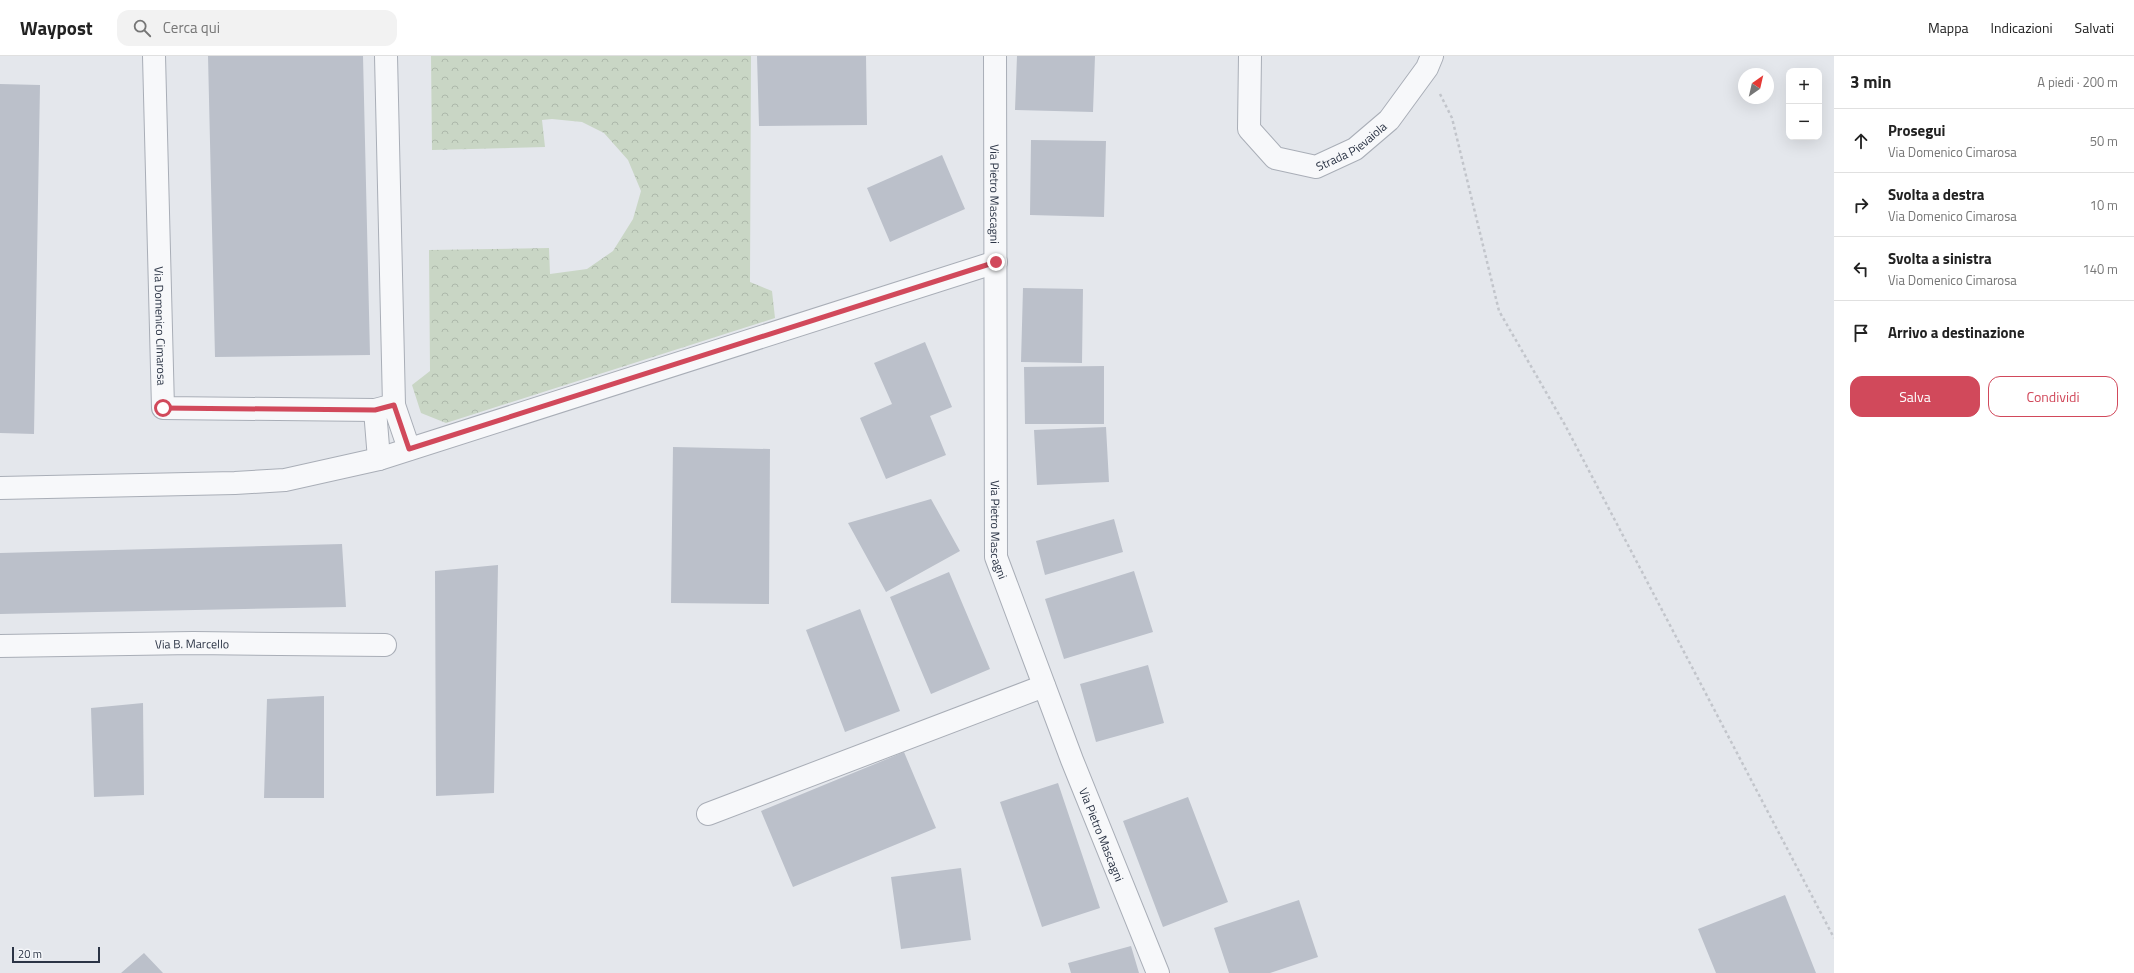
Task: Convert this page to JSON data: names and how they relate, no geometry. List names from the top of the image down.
{
  "streets": {
    "street": [
      "Strada Pievaiola",
      "Via Pietro Mascagni",
      "Via Domenico Cimarosa",
      "Via B. Marcello"
    ]
  },
  "scale_bar": "20 m",
  "north": "top right",
  "page": {
    "header": "Waypost",
    "search": "Cerca qui",
    "nav": ["Mappa", "Indicazioni", "Salvati"],
    "heading": ["3 min", "A piedi · 200 m"],
    "map_buttons": ["+", "−"],
    "list": [
      ["Prosegui", "Via Domenico Cimarosa", "50 m"],
      ["Svolta a destra", "Via Domenico Cimarosa", "10 m"],
      ["Svolta a sinistra", "Via Domenico Cimarosa", "140 m"],
      "Arrivo a destinazione"
    ],
    "buttons": ["Salva", "Condividi"],
    "scale": "20 m"
  }
}
